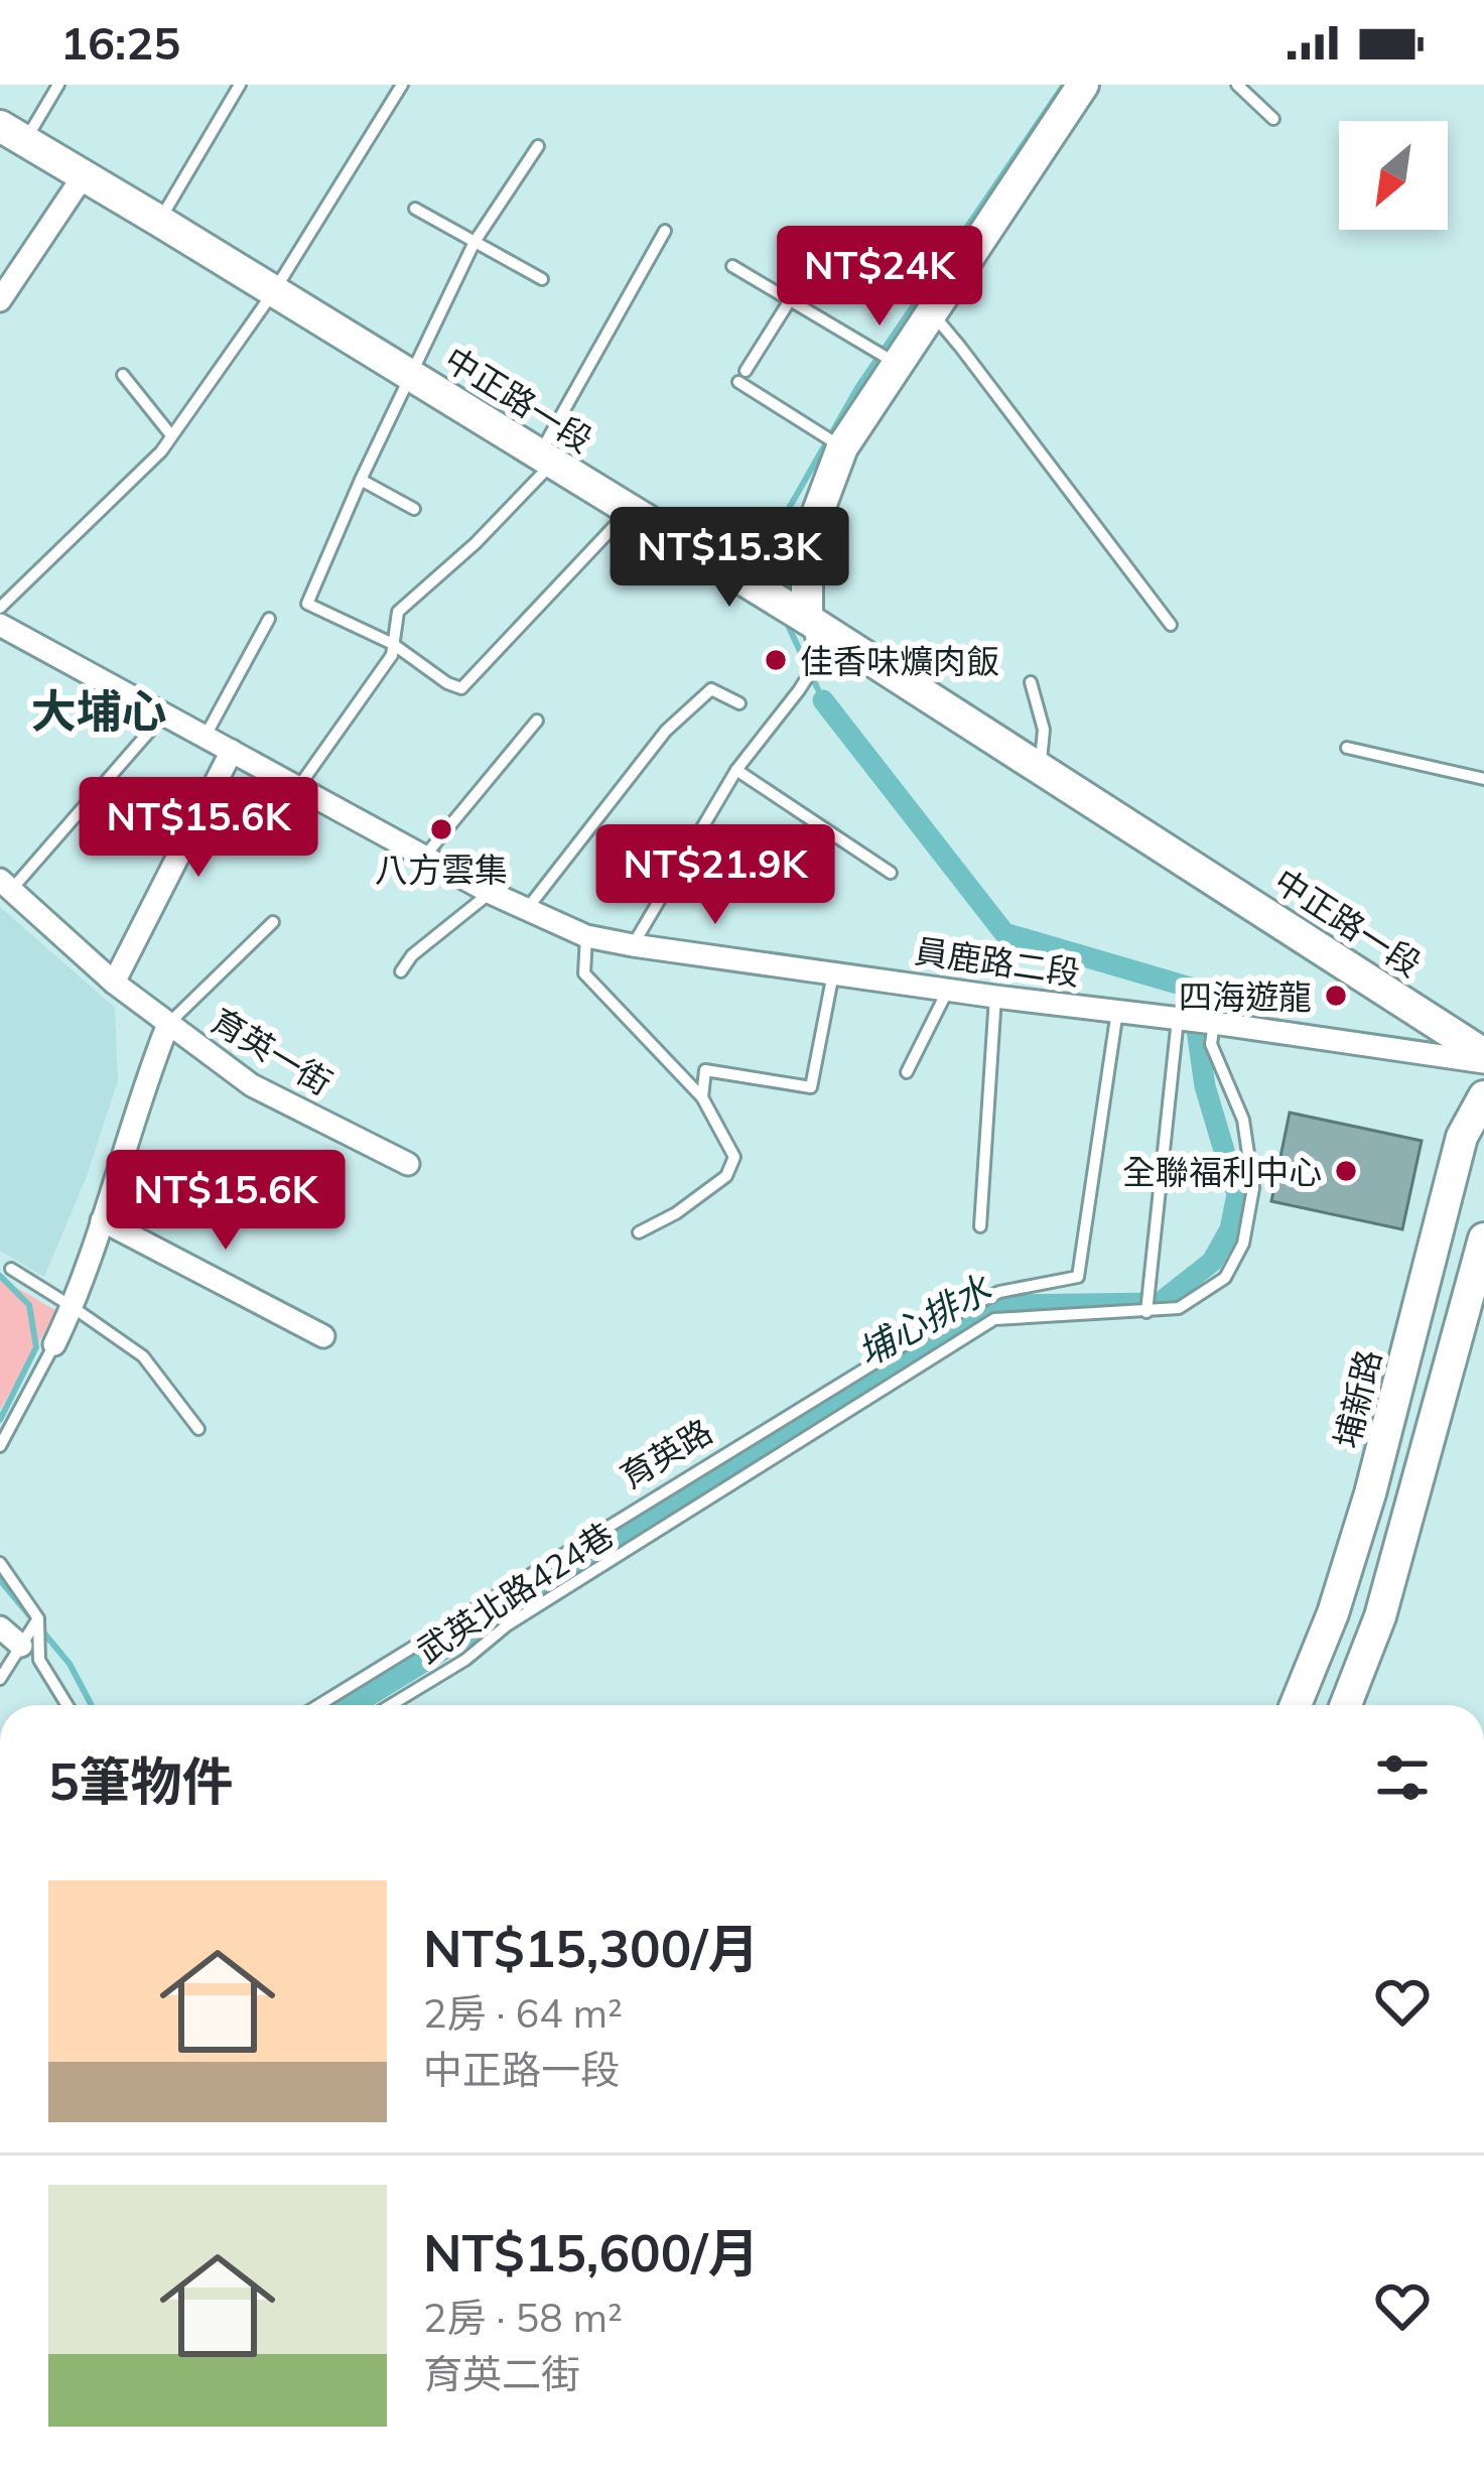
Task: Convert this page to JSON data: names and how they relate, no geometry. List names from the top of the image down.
{
  "streets": {
    "street": [
      "中正路一段",
      "員鹿路二段",
      "育英一街",
      "埔新路"
    ],
    "lane": ["育英路", "武英北路424巷"]
  },
  "crossings": [
    ["中正路一段", "員鹿路二段"],
    ["員鹿路二段", "育英路"],
    ["員鹿路二段", "武英北路424巷"]
  ],
  "districts": ["大埔心"],
  "water": ["埔心排水"],
  "places": [
    "佳香味爌肉飯",
    "八方雲集",
    "四海遊龍",
    "全聯福利中心"
  ],
  "north": "bottom left",
  "page": {
    "status": "16:25",
    "price": [
      "NT$24K",
      "NT$15.3K",
      "NT$15.6K",
      "NT$21.9K",
      "NT$15.6K"
    ],
    "heading": "5筆物件",
    "list": [
      {
        "name": "NT$15,300/月",
        "note": "2房 · 64 m² · 中正路一段"
      },
      {
        "name": "NT$15,600/月",
        "note": "2房 · 58 m² · 育英二街"
      }
    ]
  }
}
